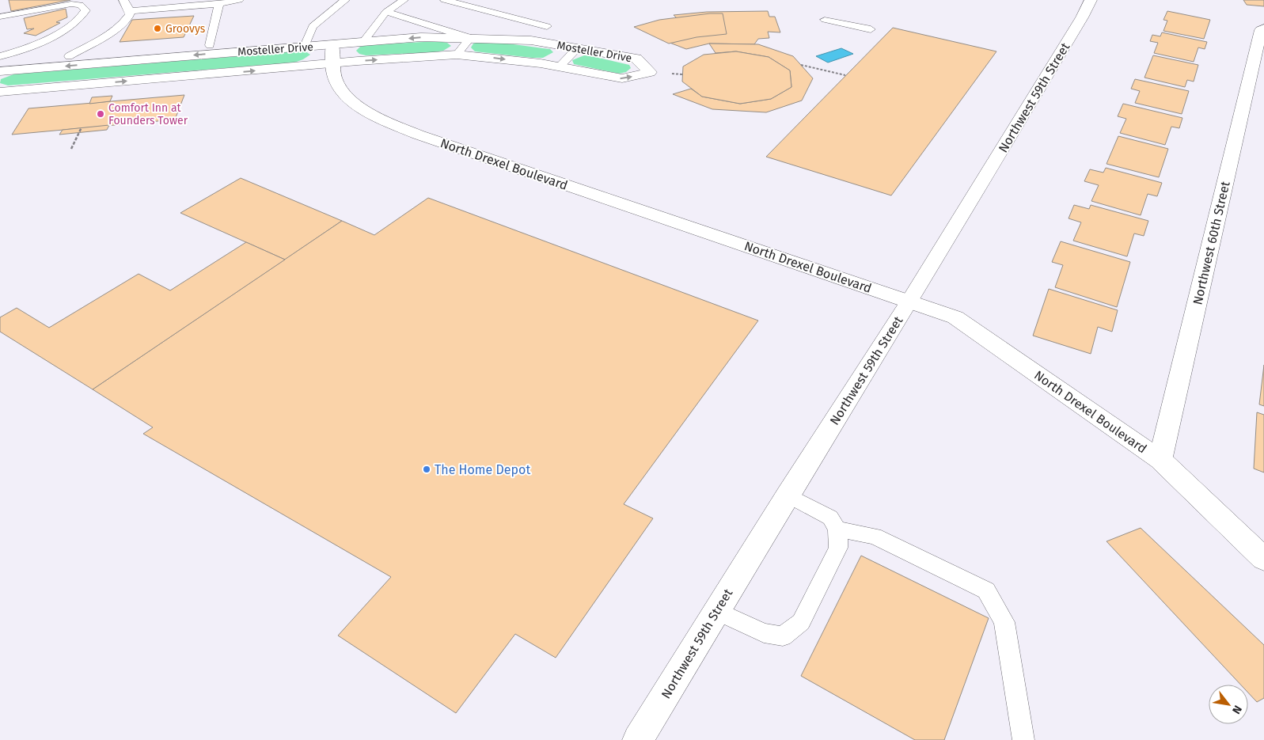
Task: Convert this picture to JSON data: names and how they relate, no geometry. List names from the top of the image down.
{
  "streets": {
    "street": [
      "Mosteller Drive",
      "Northwest 59th Street",
      "North Drexel Boulevard",
      "Northwest 60th Street"
    ]
  },
  "crossings": [
    ["Mosteller Drive", "North Drexel Boulevard"],
    ["Northwest 59th Street", "North Drexel Boulevard"],
    ["North Drexel Boulevard", "Northwest 60th Street"]
  ],
  "places": ["Groovys", "Comfort Inn at Founders Tower", "The Home Depot"],
  "north": "bottom right"
}
